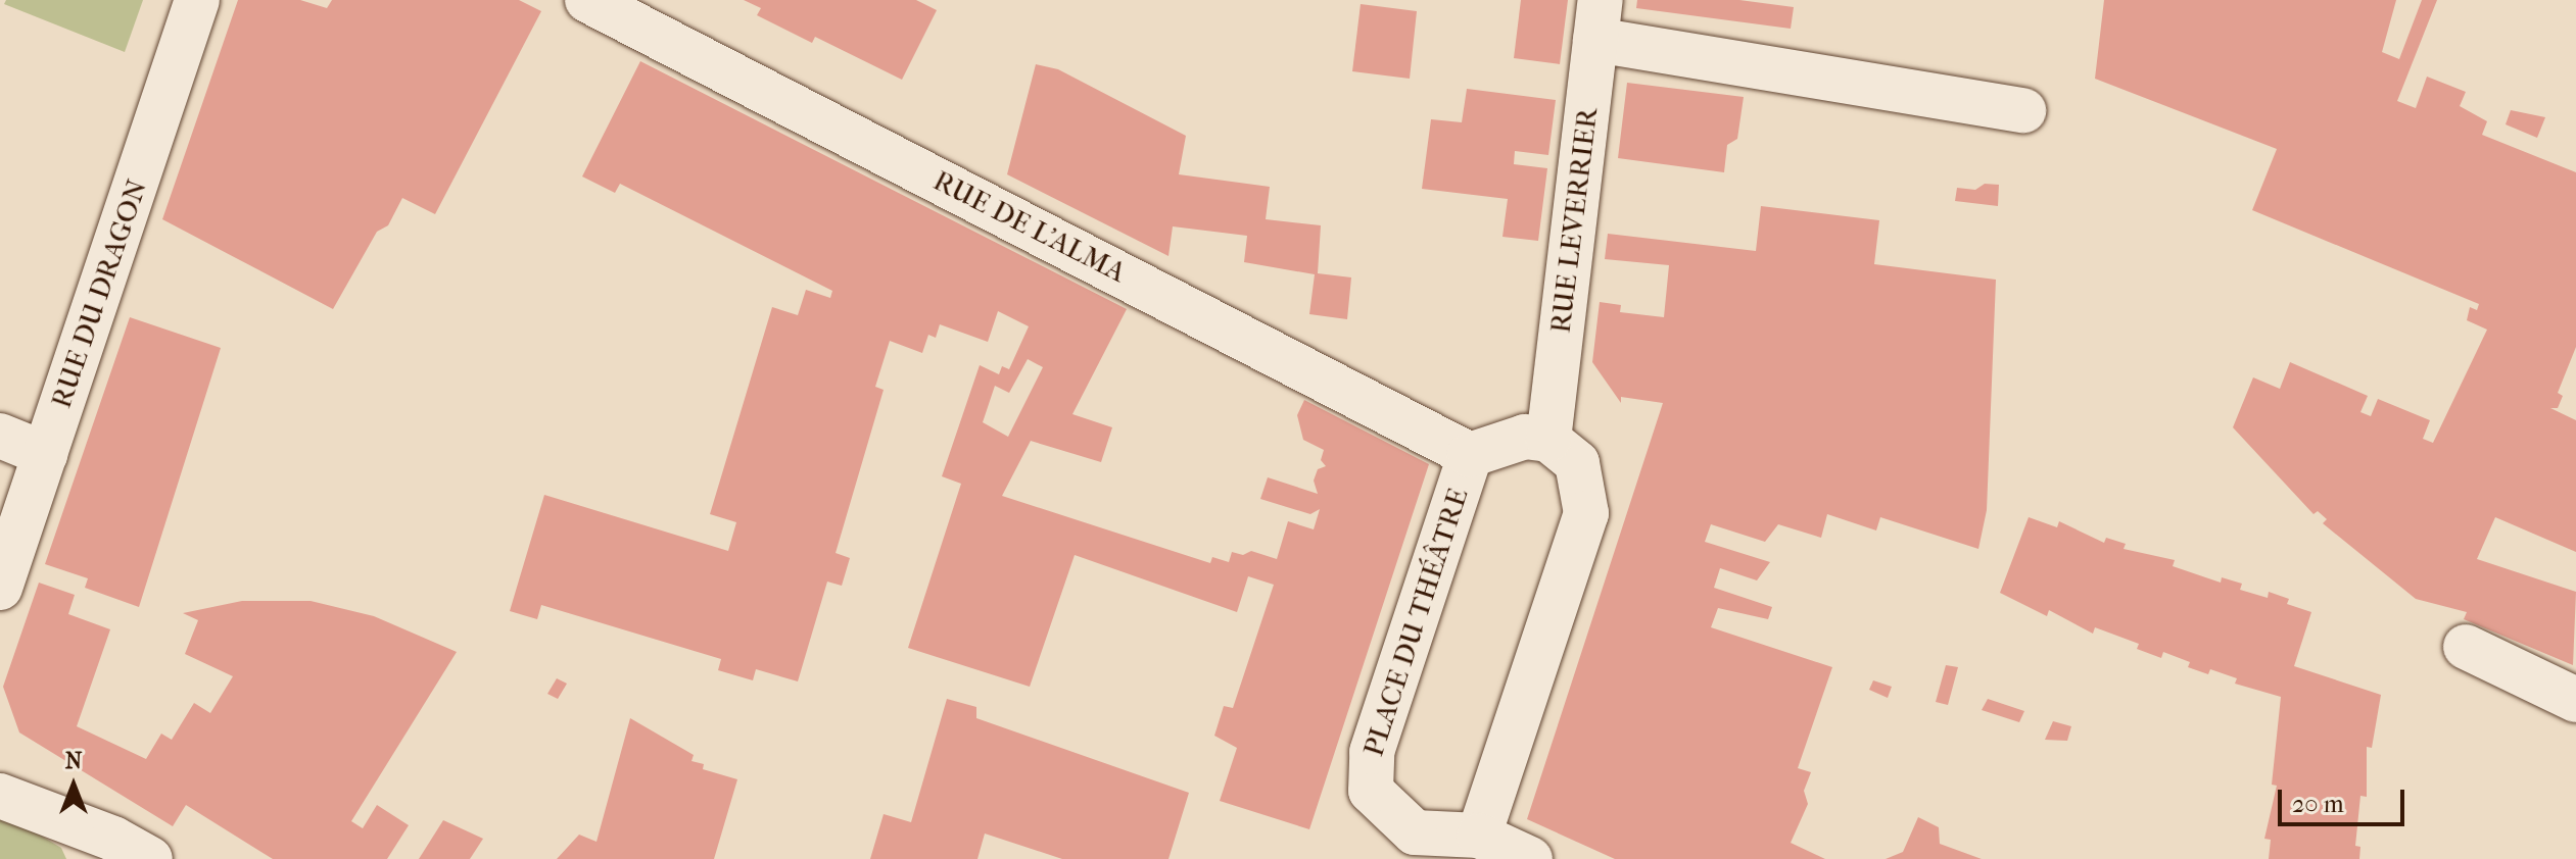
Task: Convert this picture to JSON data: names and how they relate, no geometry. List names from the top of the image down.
{
  "streets": {
    "street": [
      "RUE LEVERRIER",
      "RUE DE L'ALMA",
      "RUE DU DRAGON",
      "PLACE DU THÉÂTRE"
    ]
  },
  "crossings": [
    ["RUE LEVERRIER", "PLACE DU THÉÂTRE"],
    ["RUE DE L'ALMA", "PLACE DU THÉÂTRE"]
  ],
  "scale_bar": "20 m",
  "north": "top"
}
